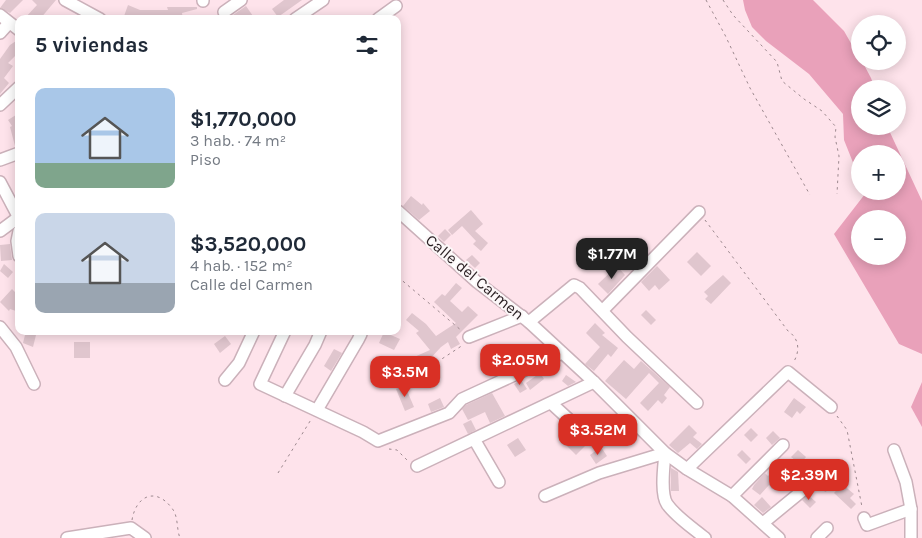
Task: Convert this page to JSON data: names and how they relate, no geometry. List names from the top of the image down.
{
  "streets": {
    "street": ["Calle del Carmen"]
  },
  "page": {
    "map_buttons": ["+", "−"],
    "heading": "5 viviendas",
    "list": [
      {
        "name": "$1,770,000",
        "note": "3 hab. · 74 m² · Piso"
      },
      {
        "name": "$3,520,000",
        "note": "4 hab. · 152 m² · Calle del Carmen"
      }
    ],
    "price": [
      "$1.77M",
      "$2.05M",
      "$3.5M",
      "$3.52M",
      "$2.39M"
    ]
  }
}
